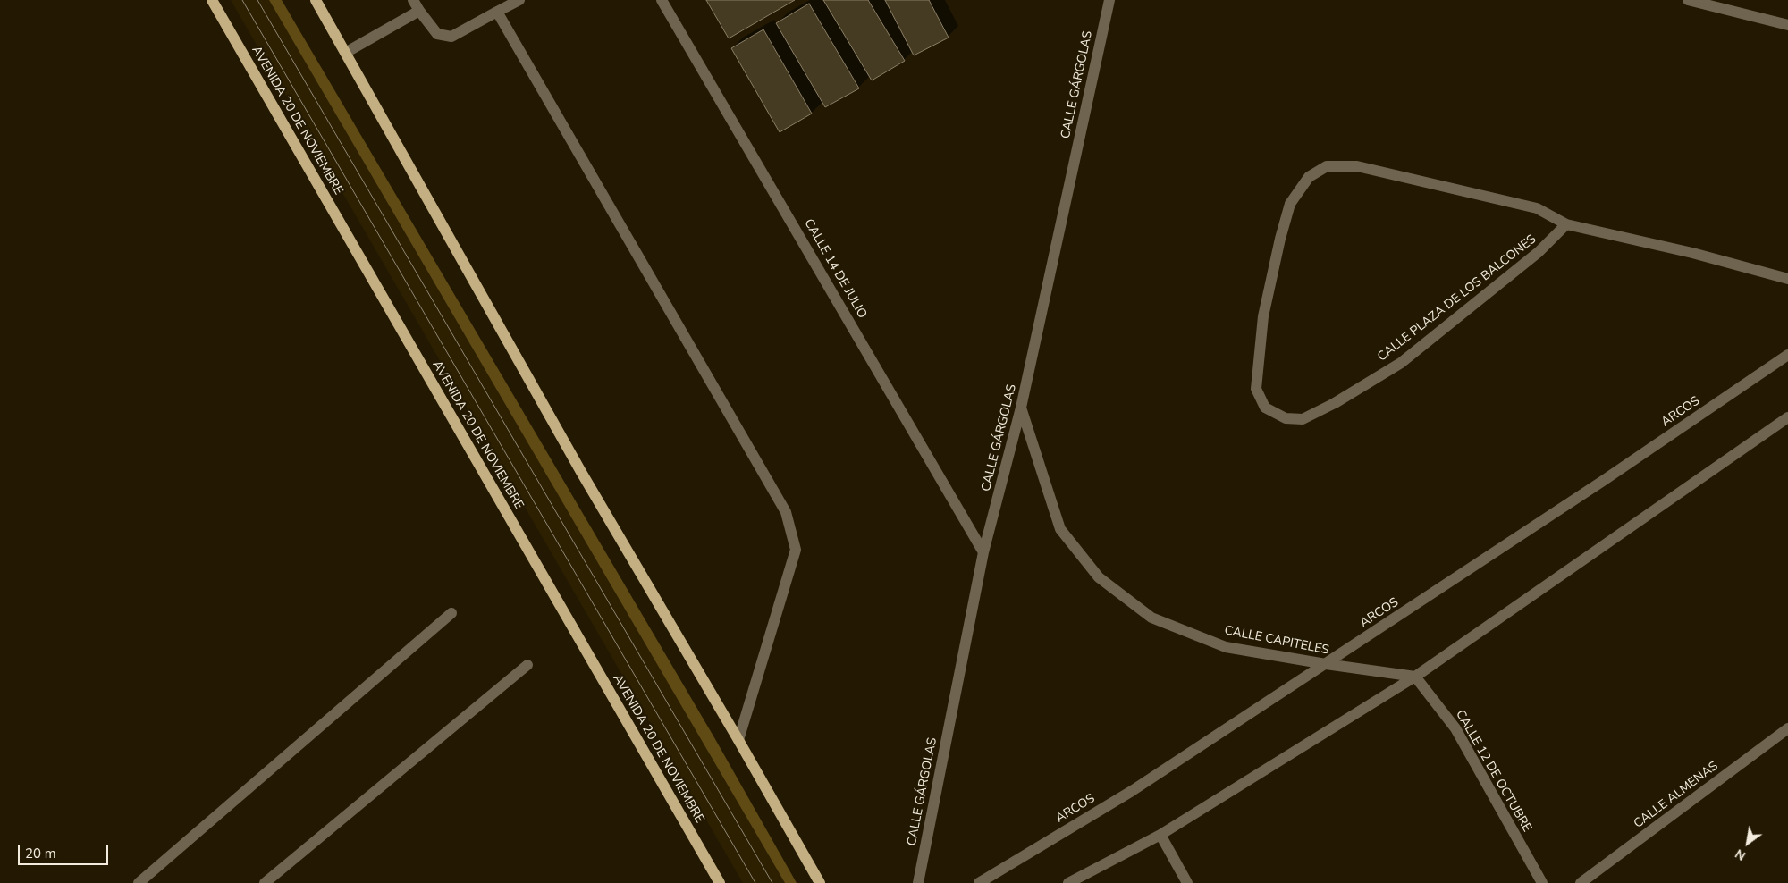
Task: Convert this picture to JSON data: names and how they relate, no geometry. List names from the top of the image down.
{
  "streets": {
    "main road": ["AVENIDA 20 DE NOVIEMBRE"],
    "street": [
      "CALLE GÁRGOLAS",
      "CALLE 14 DE JULIO",
      "CALLE PLAZA DE LOS BALCONES",
      "ARCOS",
      "CALLE CAPITELES",
      "CALLE 12 DE OCTUBRE",
      "CALLE ALMENAS"
    ]
  },
  "crossings": [
    ["CALLE GÁRGOLAS", "CALLE 14 DE JULIO"],
    ["CALLE GÁRGOLAS", "CALLE CAPITELES"],
    ["ARCOS", "CALLE CAPITELES"],
    ["CALLE CAPITELES", "CALLE 12 DE OCTUBRE"]
  ],
  "scale_bar": "20 m",
  "north": "bottom left"
}
